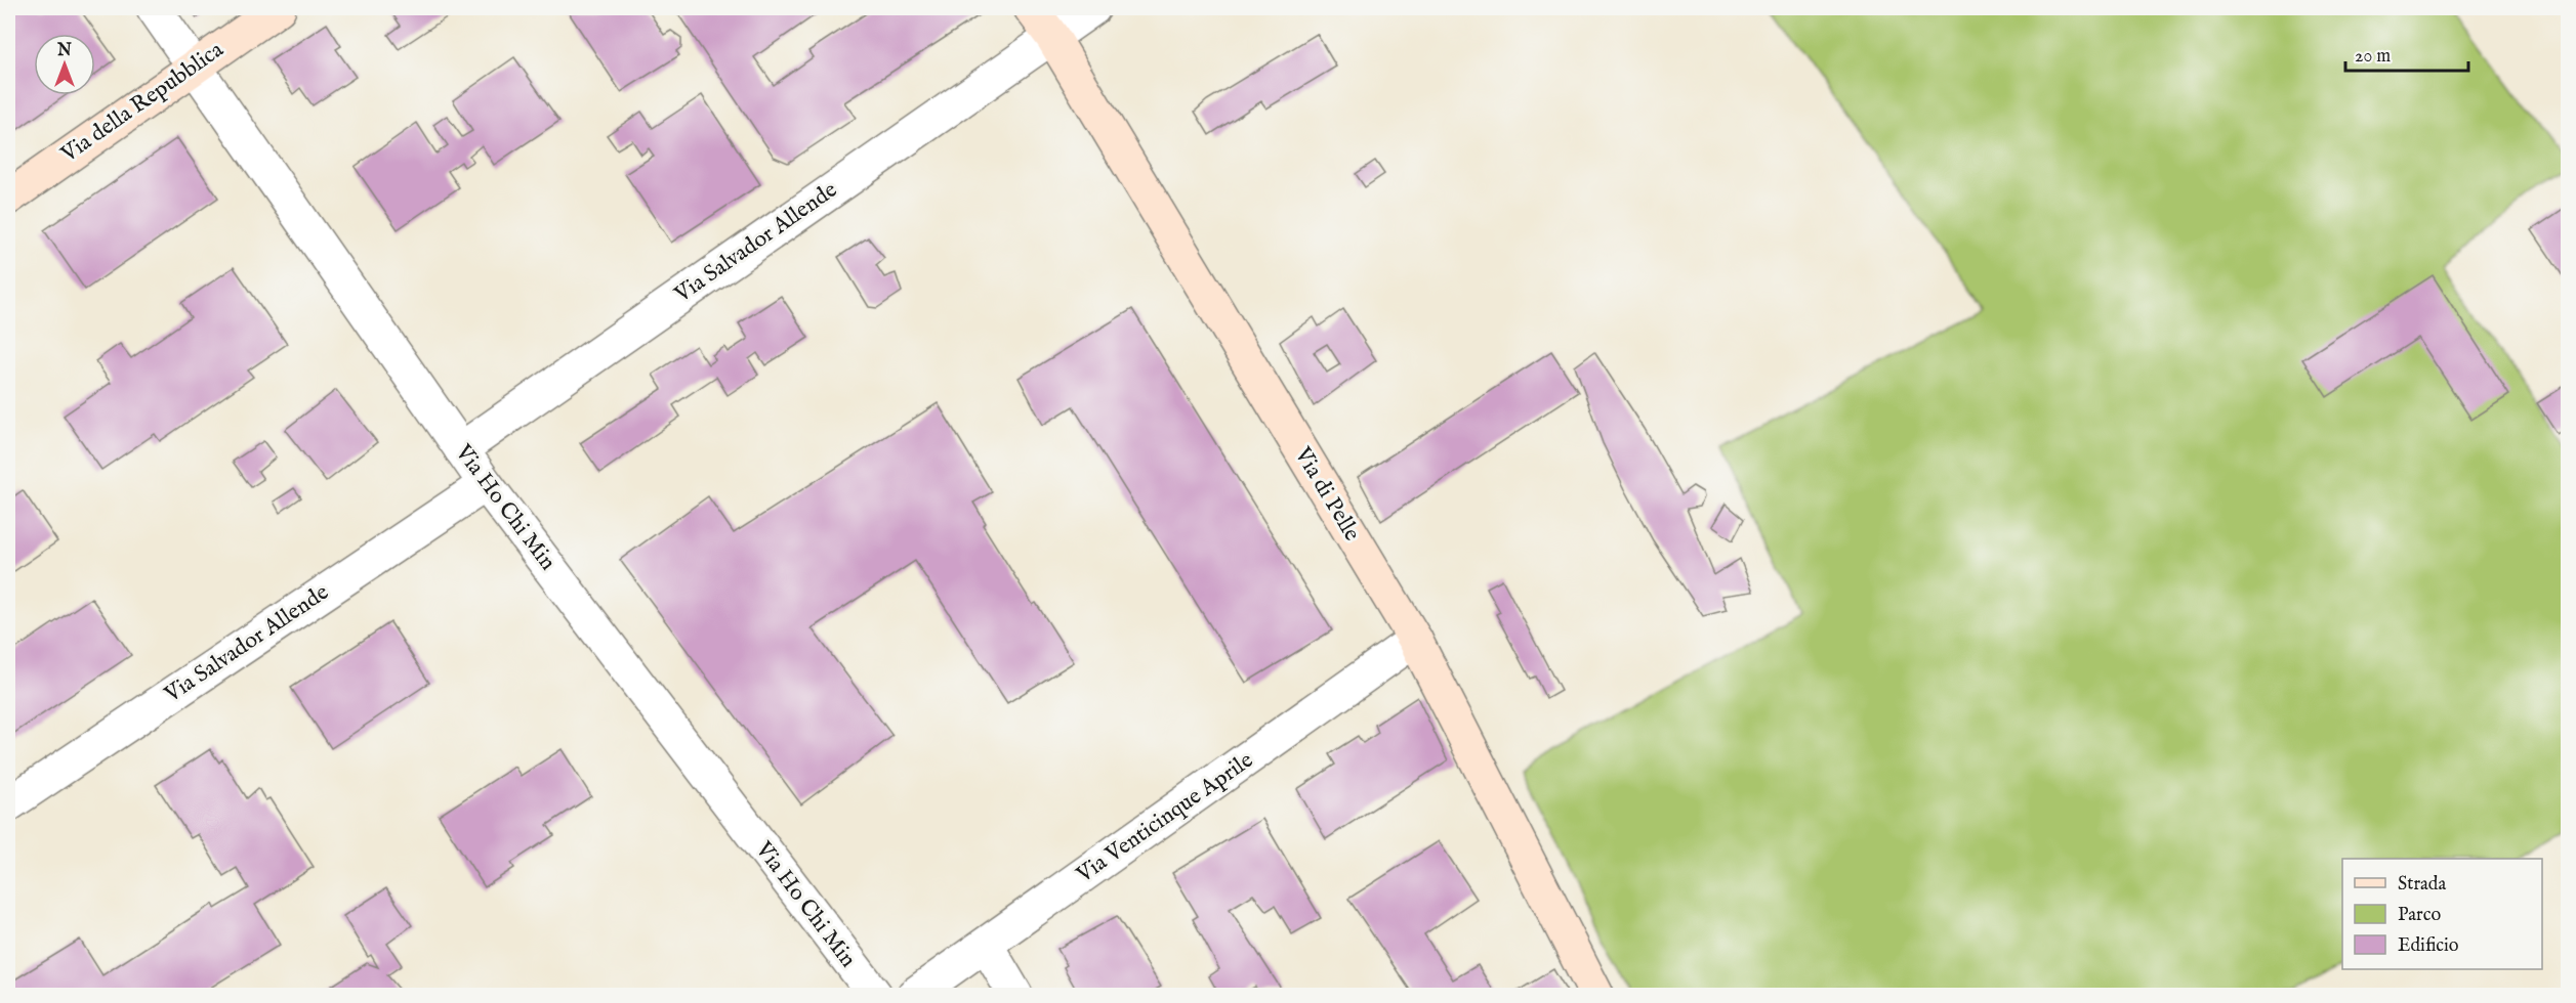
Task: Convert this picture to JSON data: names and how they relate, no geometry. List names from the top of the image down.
{
  "streets": {
    "main road": ["Via della Repubblica", "Via di Pelle"],
    "street": ["Via Salvador Allende", "Via Ho Chi Min", "Via Venticinque Aprile"]
  },
  "crossings": [
    ["Via della Repubblica", "Via Ho Chi Min"],
    ["Via Salvador Allende", "Via di Pelle"],
    ["Via Salvador Allende", "Via Ho Chi Min"],
    ["Via di Pelle", "Via Venticinque Aprile"]
  ],
  "legend": ["Strada", "Parco", "Edificio"],
  "scale_bar": "20 m",
  "north": "top"
}
